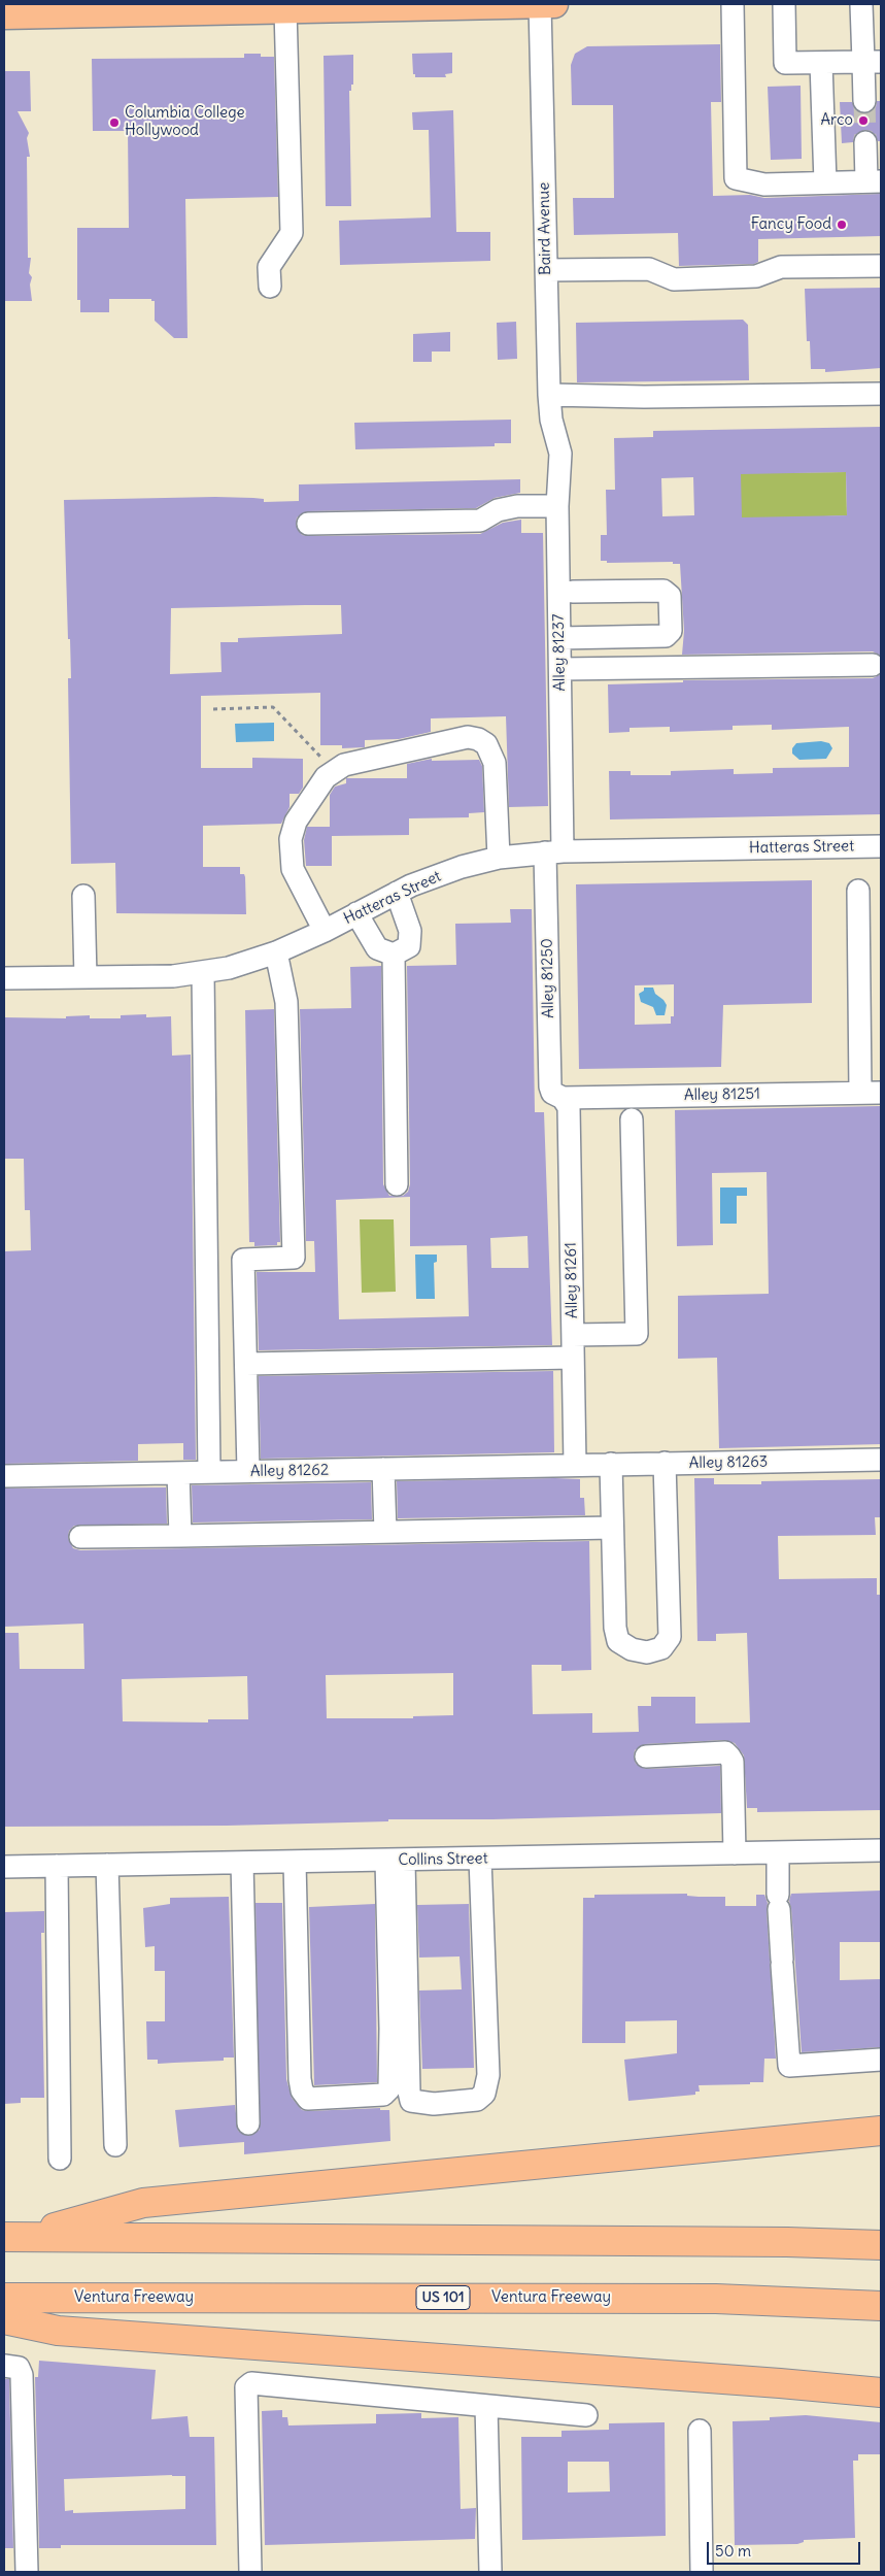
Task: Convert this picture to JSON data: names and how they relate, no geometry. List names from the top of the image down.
{
  "streets": {
    "highway": ["Ventura Freeway", "US 101"],
    "street": [
      "Baird Avenue",
      "Alley 81237",
      "Hatteras Street",
      "Alley 81250",
      "Alley 81251",
      "Alley 81261",
      "Alley 81263",
      "Alley 81262",
      "Collins Street"
    ]
  },
  "crossings": [
    ["Baird Avenue", "Alley 81237"],
    ["Alley 81237", "Hatteras Street"],
    ["Alley 81237", "Alley 81250"],
    ["Hatteras Street", "Alley 81250"],
    ["Alley 81250", "Alley 81251"],
    ["Alley 81250", "Alley 81261"],
    ["Alley 81251", "Alley 81261"],
    ["Alley 81261", "Alley 81263"],
    ["Alley 81261", "Alley 81262"],
    ["Alley 81263", "Alley 81262"]
  ],
  "places": ["Arco", "Columbia College Hollywood", "Fancy Food"],
  "scale_bar": "50 m"
}
